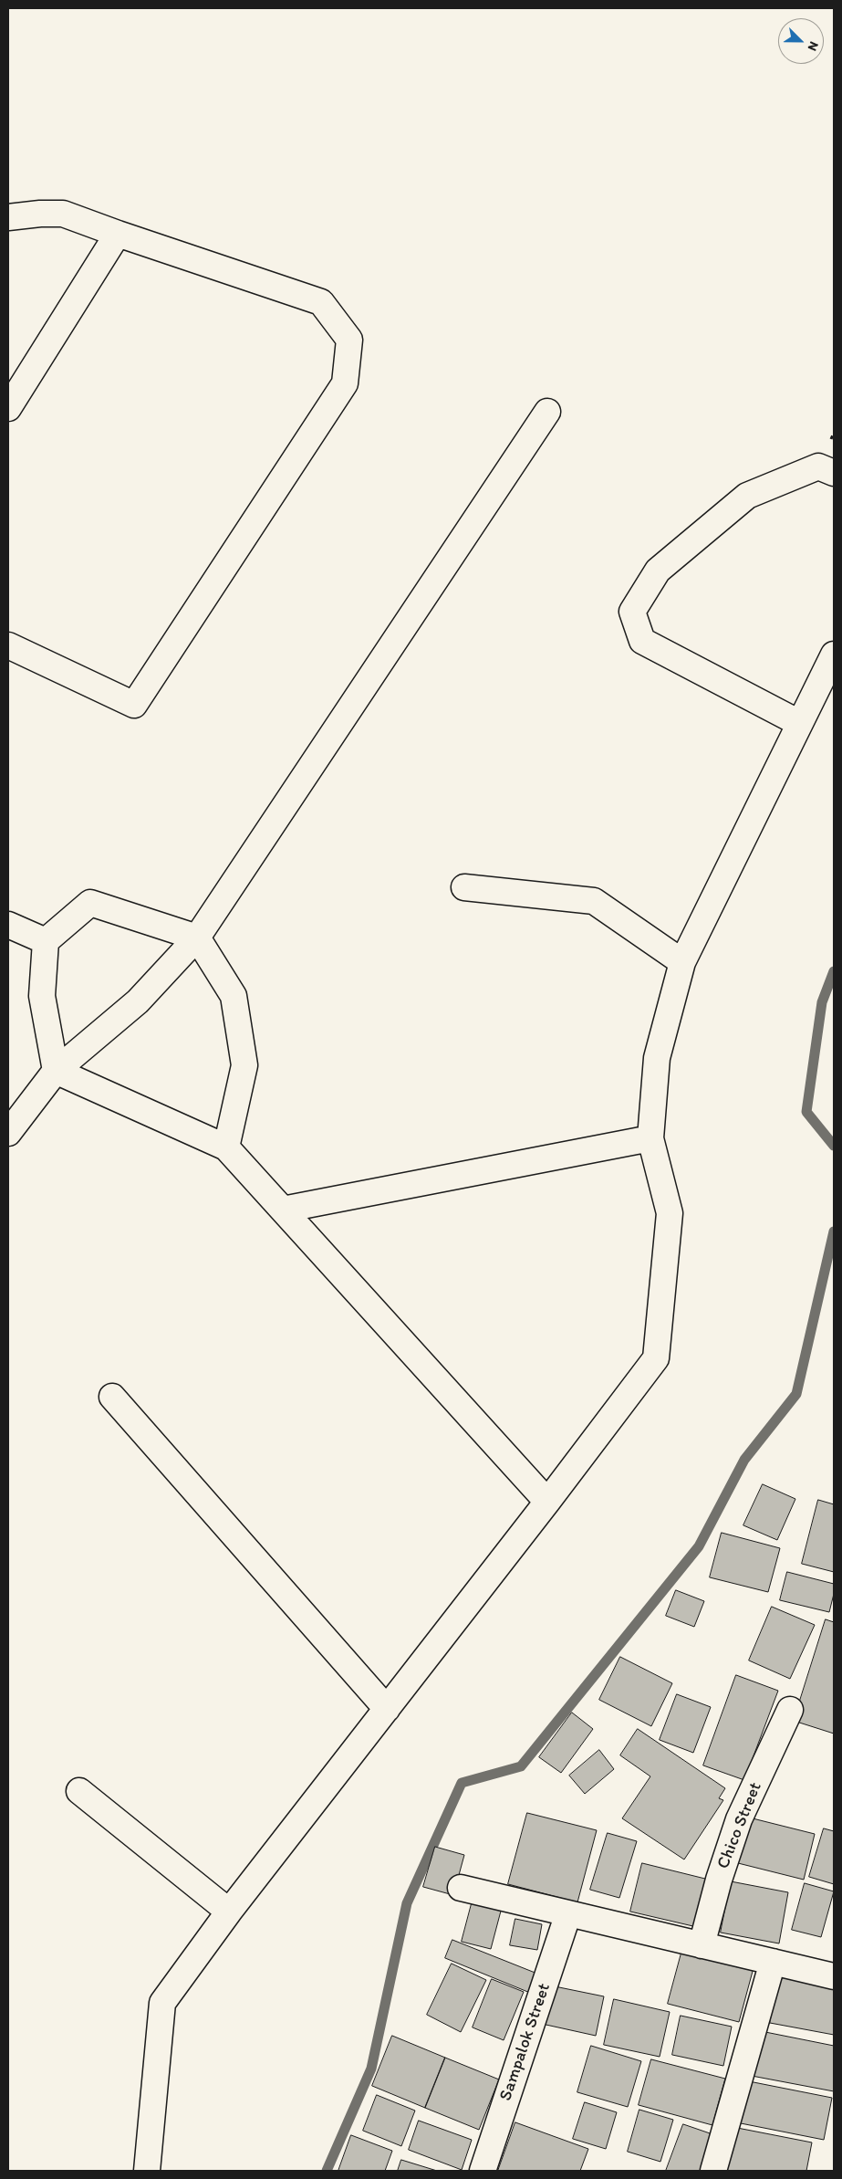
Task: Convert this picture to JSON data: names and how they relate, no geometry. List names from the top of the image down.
{
  "streets": {
    "street": ["Chico Street", "Sampalok Street"]
  },
  "north": "bottom right"
}
